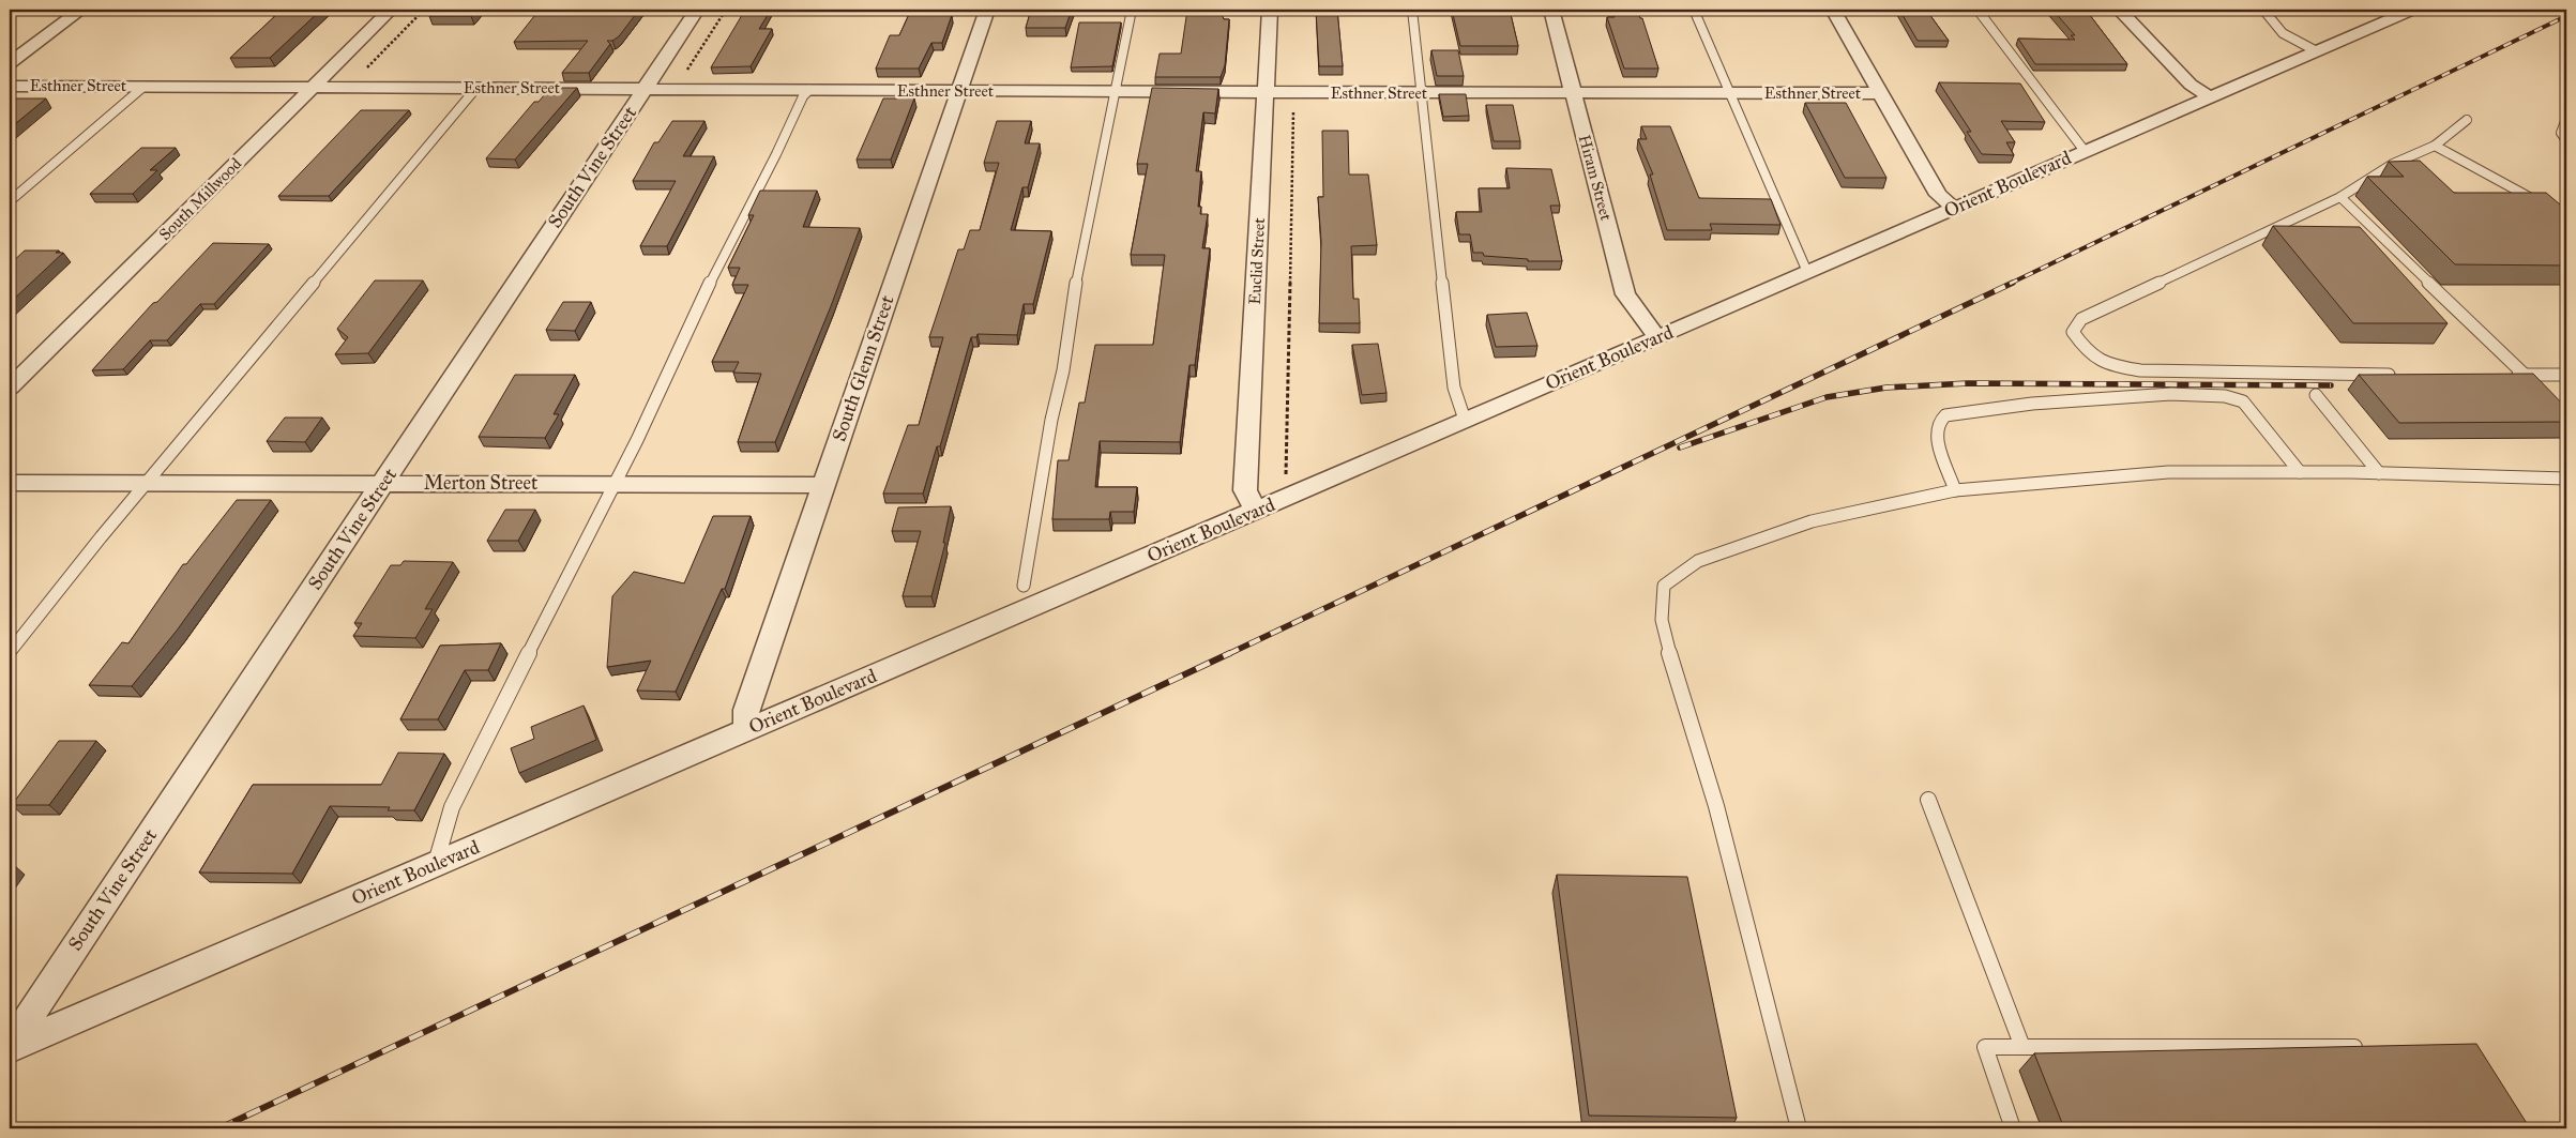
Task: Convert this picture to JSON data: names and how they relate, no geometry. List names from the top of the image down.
{
  "streets": {
    "street": [
      "Esthner Street",
      "South Vine Street",
      "Hiram Street",
      "Orient Boulevard",
      "South Millwood",
      "Euclid Street",
      "South Glenn Street",
      "Merton Street"
    ]
  },
  "crossings": [
    ["Esthner Street", "South Vine Street"],
    ["Esthner Street", "Hiram Street"],
    ["Esthner Street", "South Millwood"],
    ["Esthner Street", "Euclid Street"],
    ["Esthner Street", "South Glenn Street"],
    ["South Vine Street", "Orient Boulevard"],
    ["South Vine Street", "Merton Street"],
    ["Hiram Street", "Orient Boulevard"],
    ["Orient Boulevard", "Euclid Street"],
    ["Orient Boulevard", "South Glenn Street"],
    ["South Glenn Street", "Merton Street"]
  ]
}
